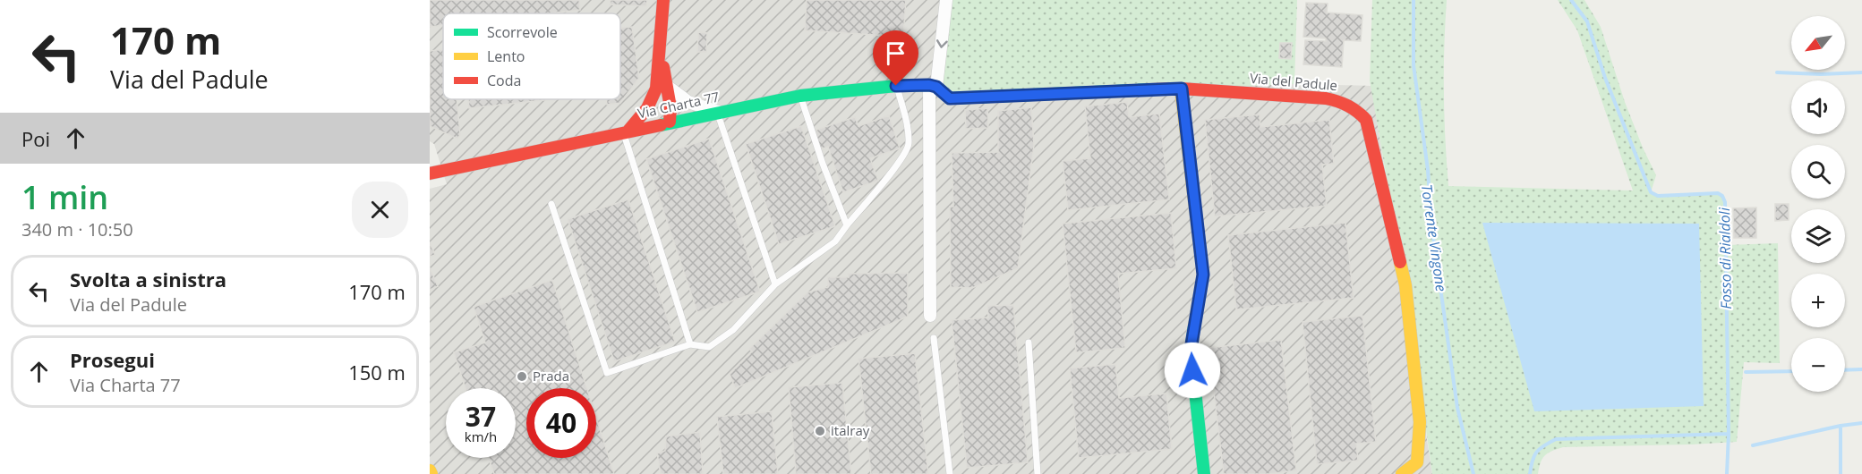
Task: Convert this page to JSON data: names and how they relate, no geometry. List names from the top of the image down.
{
  "streets": {
    "street": ["Via del Padule", "Via Charta 77"]
  },
  "crossings": [
    ["Via del Padule", "Via Charta 77"]
  ],
  "water": ["Torrente Vingone", "Fosso di Rialdoli"],
  "places": ["Prada", "italray"],
  "legend": ["Scorrevole", "Lento", "Coda"],
  "north": "bottom left",
  "page": {
    "turn": ["170 m", "Via del Padule"],
    "map_buttons": ["+", "−"],
    "then": "Poi",
    "heading": ["1 min", "340 m · 10:50"],
    "list": [
      {
        "name": "Svolta a sinistra",
        "note": "Via del Padule",
        "value": "170 m"
      },
      {
        "name": "Prosegui",
        "note": "Via Charta 77",
        "value": "150 m"
      }
    ],
    "speed": "37 km/h",
    "limit": "40"
  }
}
